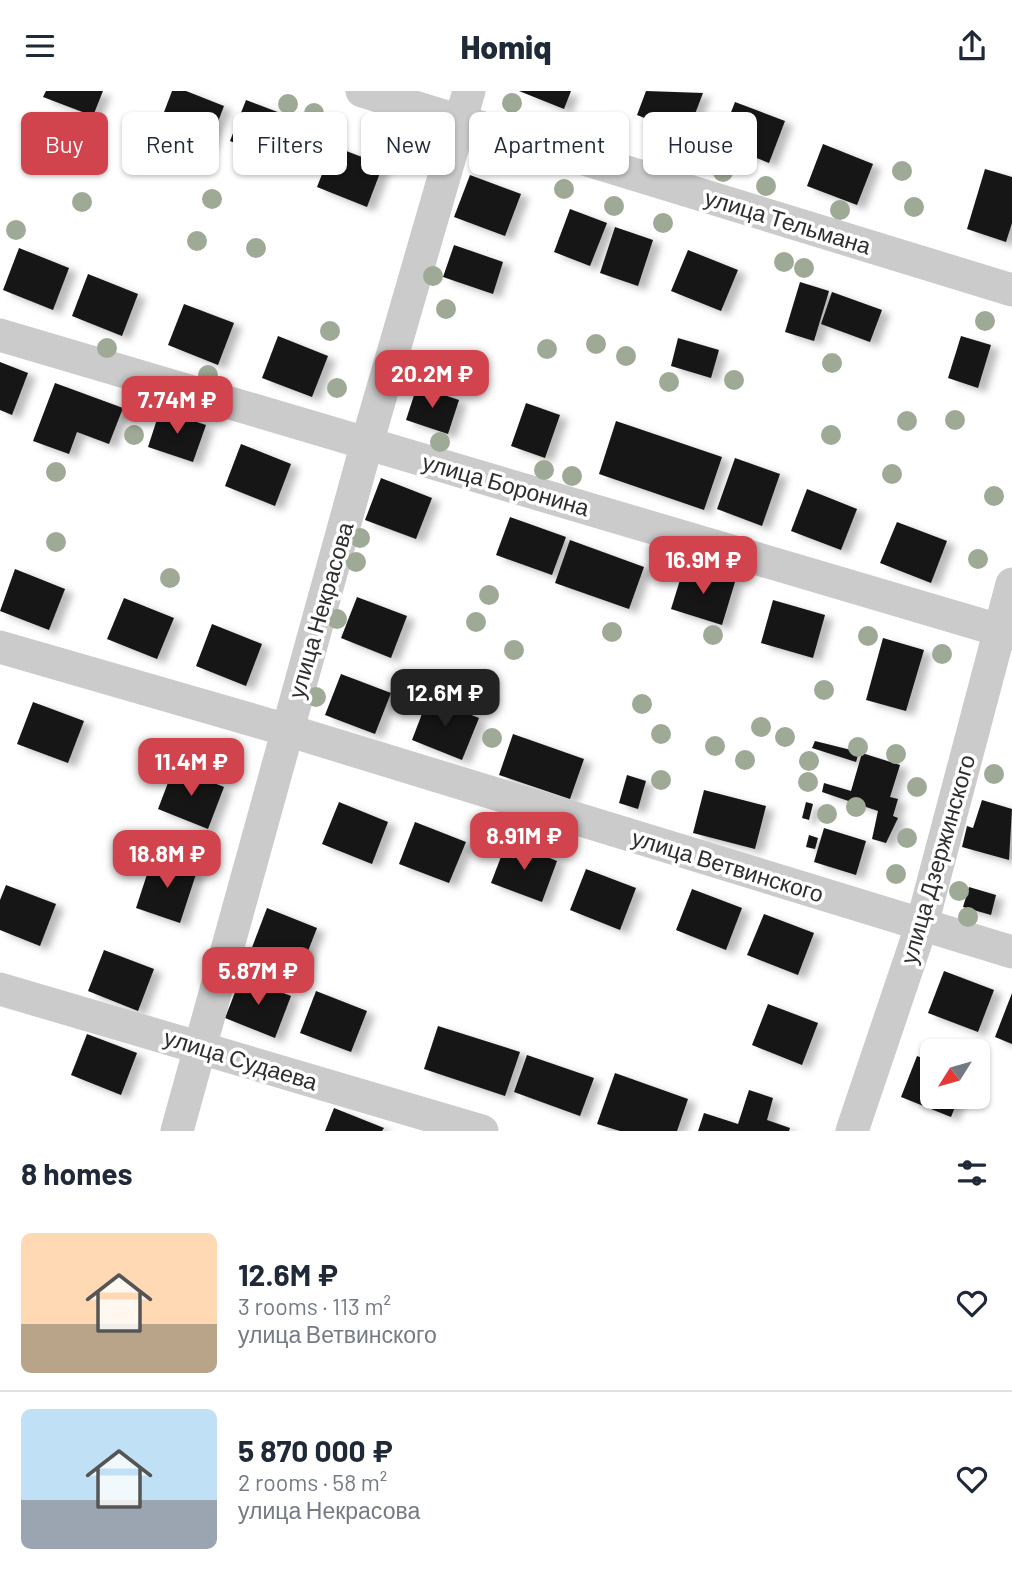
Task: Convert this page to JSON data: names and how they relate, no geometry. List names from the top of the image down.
{
  "streets": {
    "street": [
      "улица Тельмана",
      "улица Боронина",
      "улица Некрасова",
      "улица Дзержинского",
      "улица Ветвинского",
      "улица Судаева"
    ]
  },
  "crossings": [
    ["улица Тельмана", "улица Некрасова"],
    ["улица Боронина", "улица Некрасова"],
    ["улица Боронина", "улица Дзержинского"],
    ["улица Некрасова", "улица Ветвинского"],
    ["улица Некрасова", "улица Судаева"],
    ["улица Дзержинского", "улица Ветвинского"]
  ],
  "north": "bottom left",
  "page": {
    "header": "Homiq",
    "chip": [
      "Buy",
      "Rent",
      "Filters",
      "New",
      "Apartment",
      "House"
    ],
    "price": [
      "20.2M ₽",
      "7.74M ₽",
      "16.9M ₽",
      "12.6M ₽",
      "11.4M ₽",
      "8.91M ₽",
      "18.8M ₽",
      "5.87M ₽"
    ],
    "heading": "8 homes",
    "list": [
      {
        "name": "12.6M ₽",
        "note": "3 rooms · 113 m² · улица Ветвинского"
      },
      {
        "name": "5 870 000 ₽",
        "note": "2 rooms · 58 m² · улица Некрасова"
      }
    ]
  }
}
